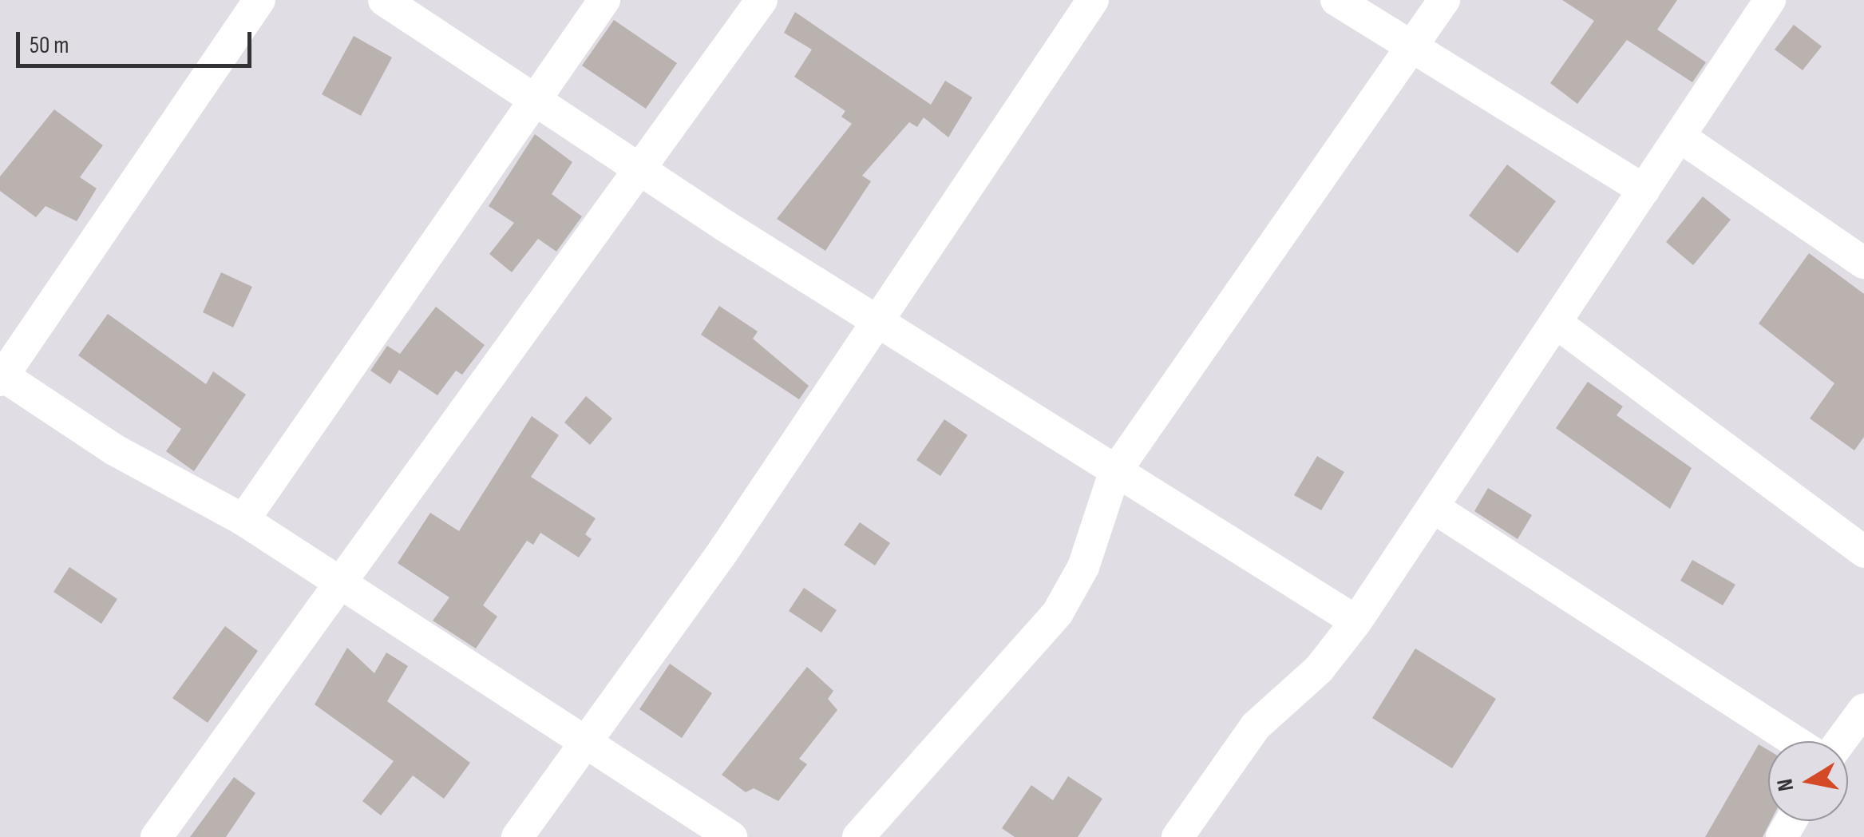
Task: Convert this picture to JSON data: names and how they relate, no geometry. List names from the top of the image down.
{
  "scale_bar": "50 m",
  "north": "left"
}
